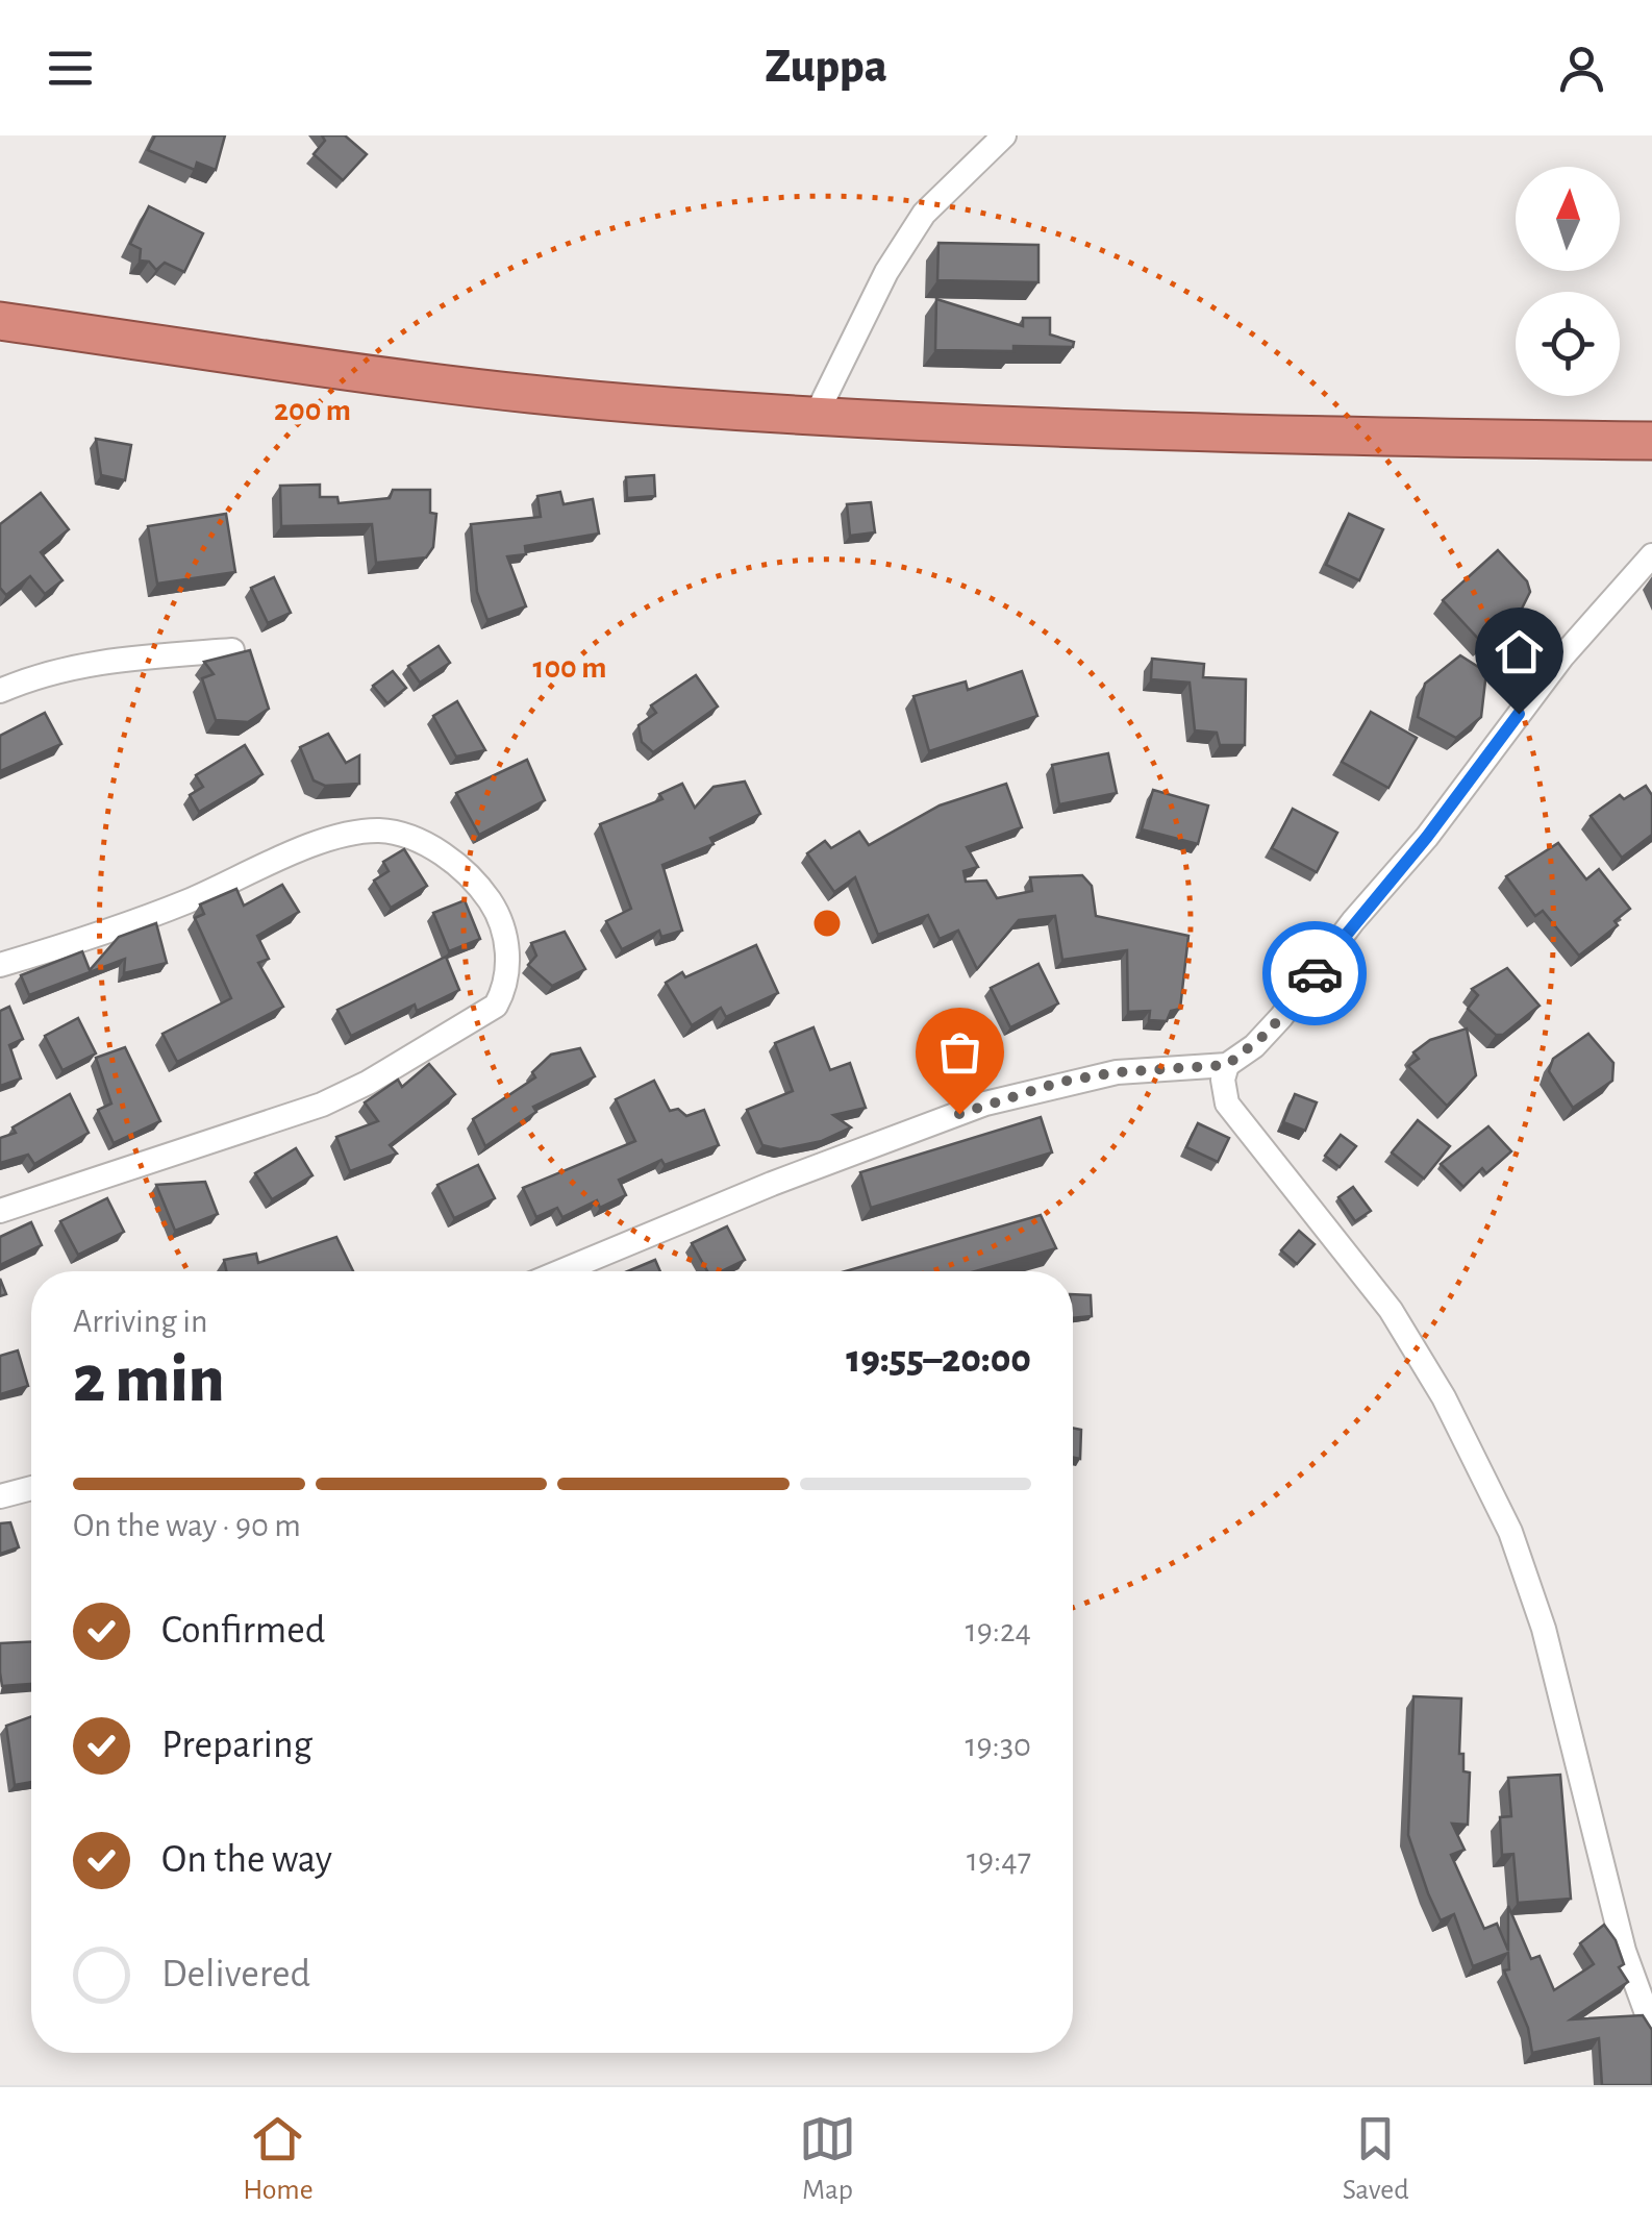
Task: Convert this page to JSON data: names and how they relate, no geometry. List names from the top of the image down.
{
  "north": "top",
  "page": {
    "header": "Zuppa",
    "heading": ["2 min", "Arriving in", "19:55–20:00"],
    "bar": "On the way · 90 m",
    "list": [
      ["Confirmed", "19:24"],
      ["Preparing", "19:30"],
      ["On the way", "19:47"],
      "Delivered"
    ],
    "tabs": ["Home", "Map", "Saved"]
  },
  "rings": ["200 m", "100 m"]
}
